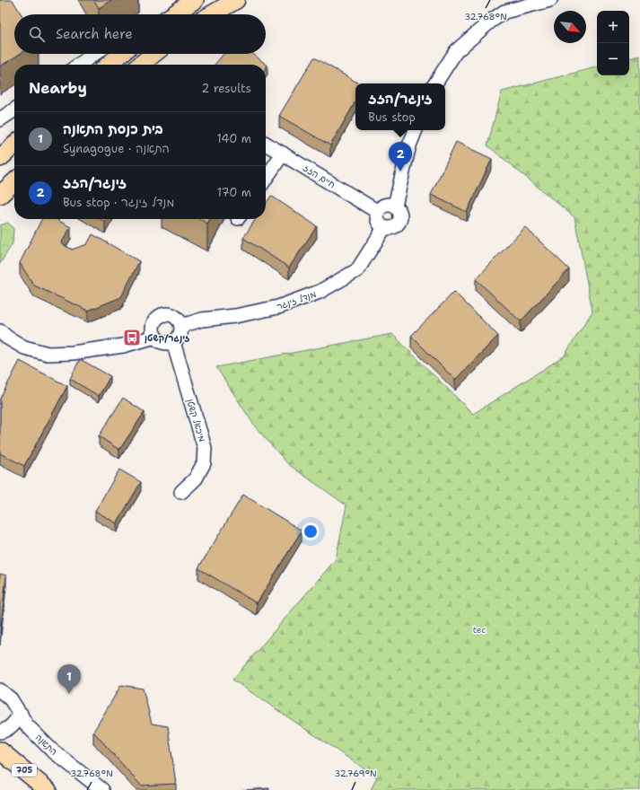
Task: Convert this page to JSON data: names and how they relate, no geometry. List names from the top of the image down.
{
  "streets": {
    "main road": ["705"],
    "street": [
      "חיים הזז",
      "מנדל זינגר",
      "מיכאל קשטן",
      "התאנה"
    ]
  },
  "crossings": [
    ["חיים הזז", "מנדל זינגר"],
    ["מנדל זינגר", "מיכאל קשטן"]
  ],
  "parks": ["tec"],
  "places": {
    "bus stop": ["זינגר/קשטן"]
  },
  "north": "bottom right",
  "page": {
    "map_buttons": ["+", "−"],
    "search": "Search here",
    "heading": ["Nearby", "2 results"],
    "popup": ["זינגר/הזז", "Bus stop"],
    "list": [
      {
        "mark": "1",
        "name": "בית כנסת התאנה",
        "note": "Synagogue · התאנה",
        "value": "140 m"
      },
      {
        "mark": "2",
        "name": "זינגר/הזז",
        "note": "Bus stop · מנדל זינגר",
        "value": "170 m"
      }
    ],
    "pins": ["2", "1"]
  },
  "coordinates": ["32.768°N", "32.769°N"]
}
